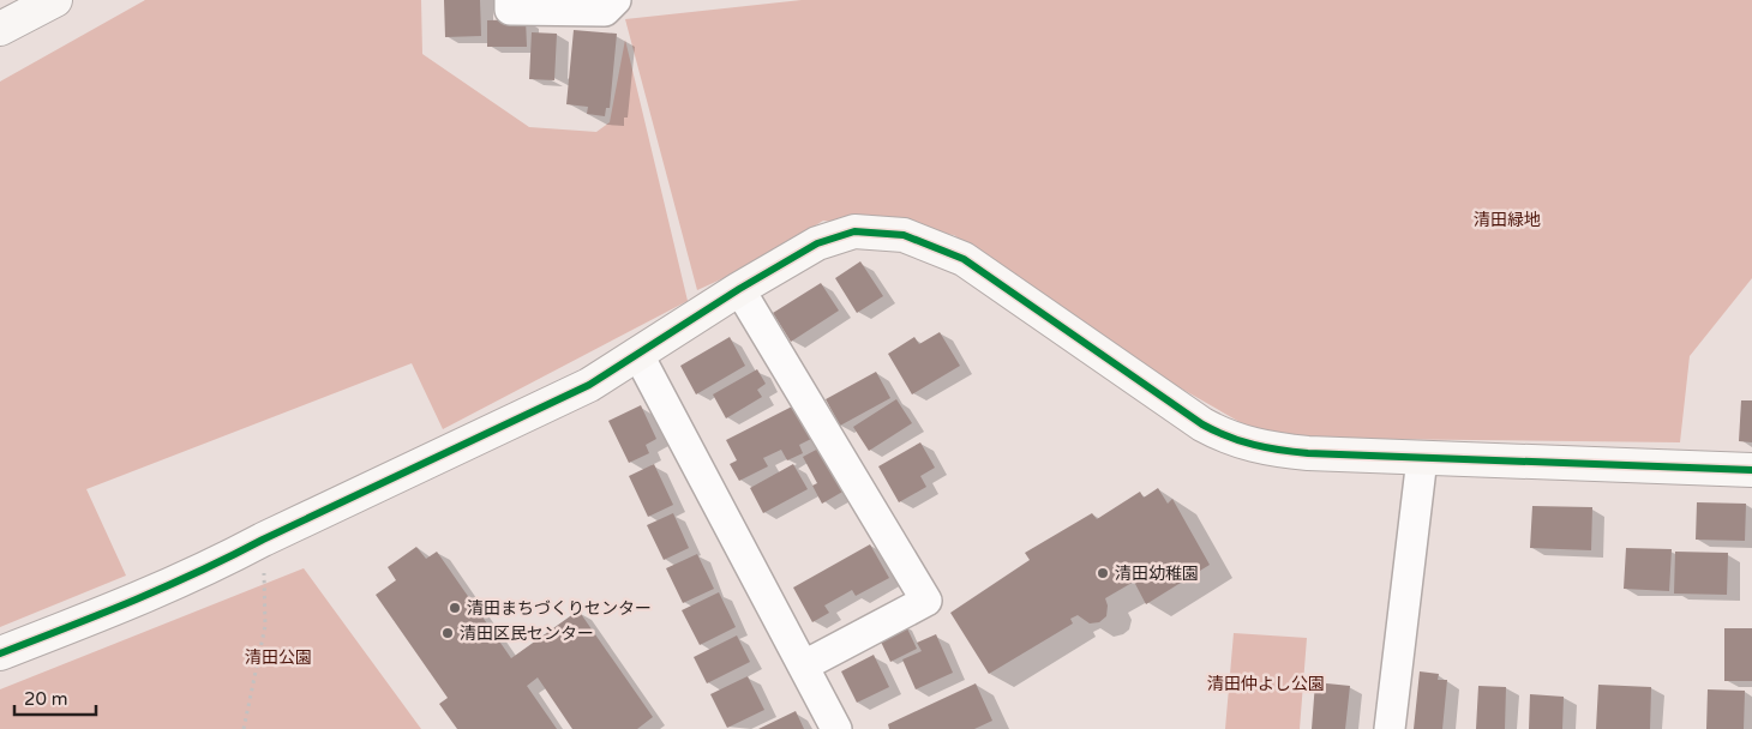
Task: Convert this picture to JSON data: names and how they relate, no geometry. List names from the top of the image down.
{
  "parks": ["清田緑地", "清田公園", "清田仲よし公園"],
  "places": ["清田幼稚園", "清田まちづくりセンター", "清田区民センター"],
  "scale_bar": "20 m"
}
